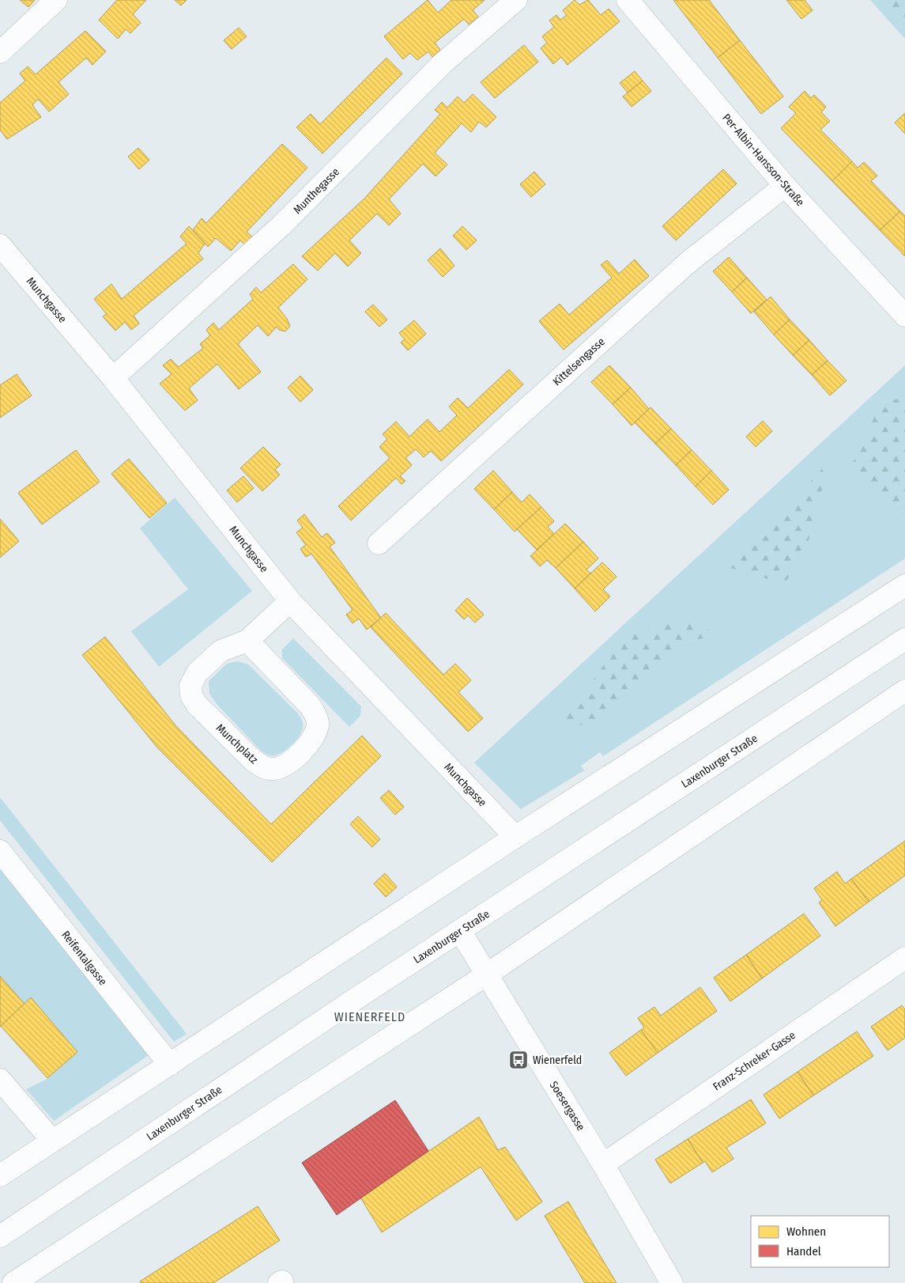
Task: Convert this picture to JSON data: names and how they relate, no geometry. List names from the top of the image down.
{
  "streets": {
    "street": [
      "Per-Albin-Hansson-Straße",
      "Munthegasse",
      "Munchgasse",
      "Kittelsengasse",
      "Munchplatz",
      "Laxenburger Straße",
      "Reifentalgasse",
      "Franz-Schreker-Gasse",
      "Soesergasse"
    ]
  },
  "crossings": [
    ["Per-Albin-Hansson-Straße", "Kittelsengasse"],
    ["Munthegasse", "Munchgasse"],
    ["Munchgasse", "Munchplatz"],
    ["Laxenburger Straße", "Soesergasse"],
    ["Franz-Schreker-Gasse", "Soesergasse"]
  ],
  "districts": ["WIENERFELD"],
  "places": {
    "bus stop": ["Wienerfeld"]
  },
  "legend": ["Wohnen", "Handel"]
}
